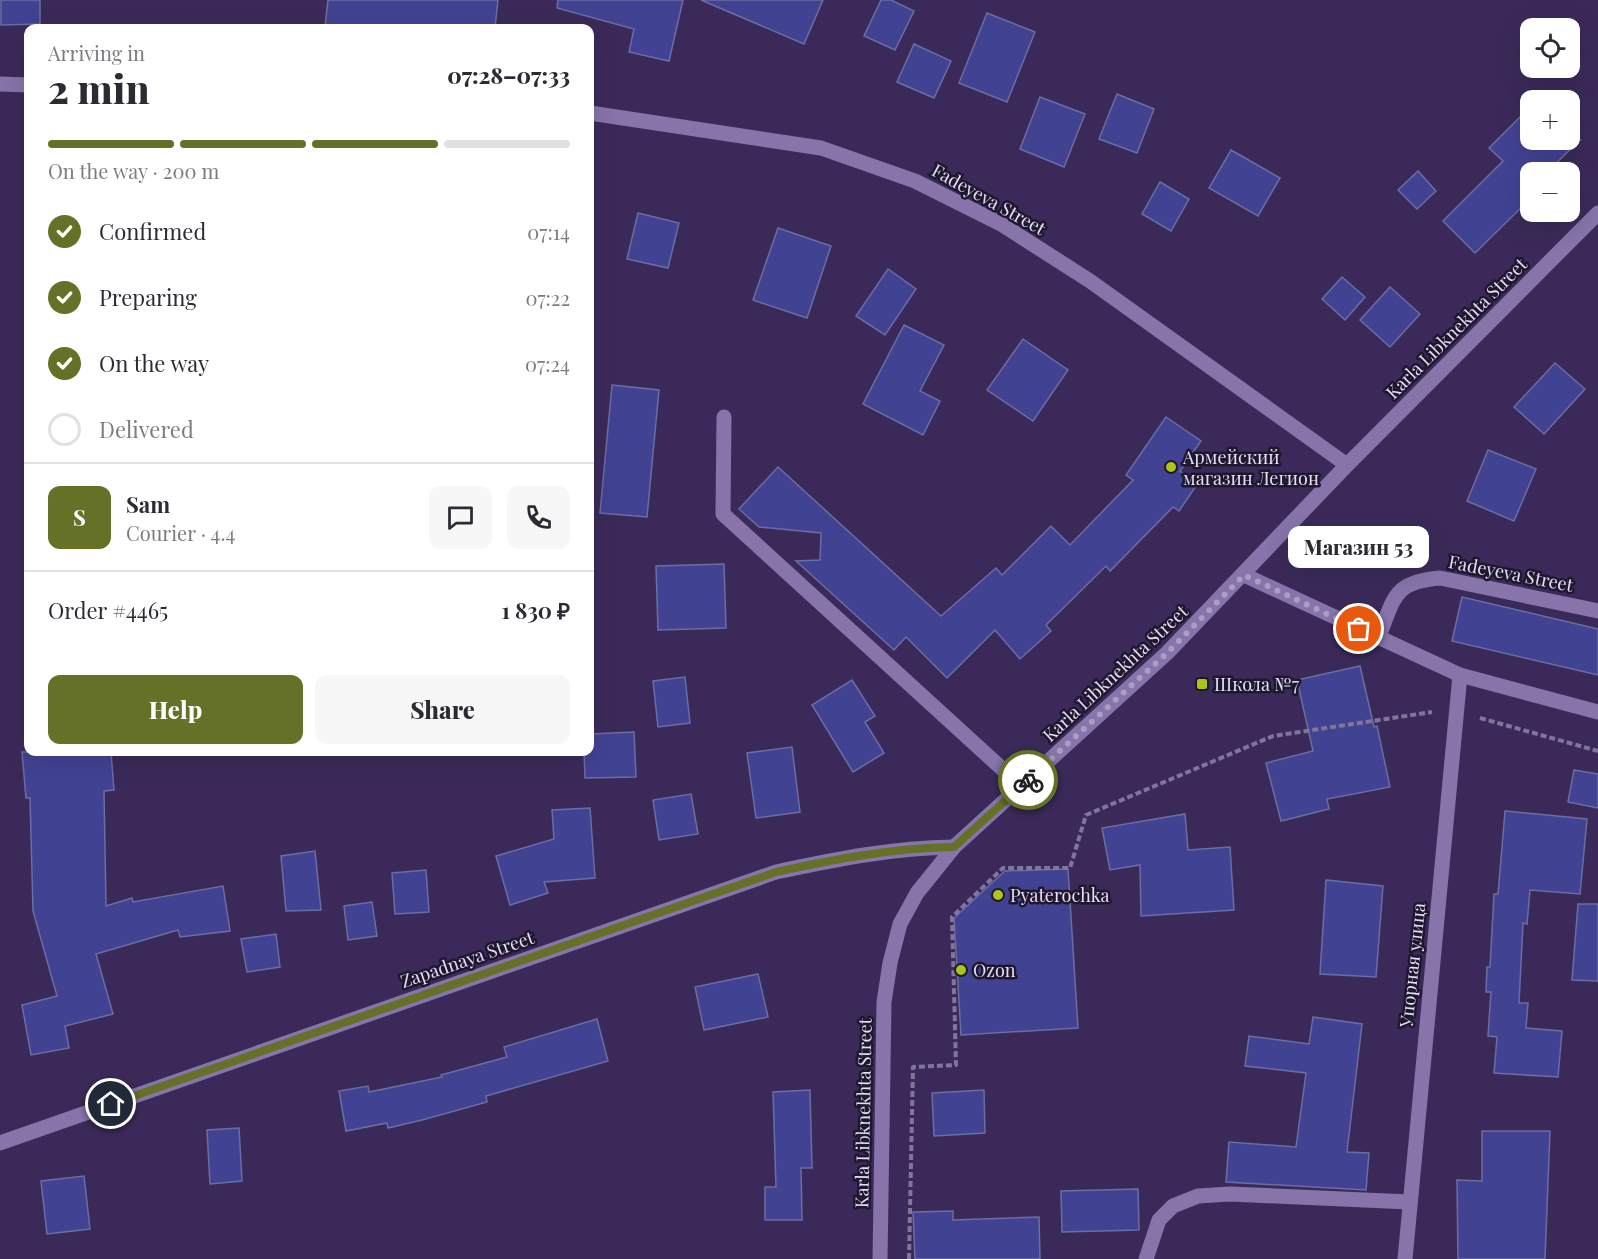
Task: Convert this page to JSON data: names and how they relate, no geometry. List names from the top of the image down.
{
  "streets": {
    "main road": [
      "Fadeyeva Street",
      "Karla Libknekhta Street",
      "Zapadnaya Street",
      "Упорная улица"
    ]
  },
  "crossings": [
    ["Fadeyeva Street", "Karla Libknekhta Street"],
    ["Karla Libknekhta Street", "Zapadnaya Street"]
  ],
  "places": {
    "other": [
      "Армейский магазин Легион",
      "Магазин 53",
      "Pyaterochka",
      "Ozon"
    ],
    "transit": ["Школа №7"]
  },
  "page": {
    "map_buttons": ["+", "−"],
    "heading": ["2 min", "Arriving in", "07:28–07:33"],
    "panel": [
      "Sam",
      "Courier · 4.4",
      "Order #4465",
      "1 830 ₽"
    ],
    "bar": "On the way · 200 m",
    "list": [
      ["Confirmed", "07:14"],
      ["Preparing", "07:22"],
      ["On the way", "07:24"],
      "Delivered"
    ],
    "round": "S",
    "bubble": "Магазин 53",
    "buttons": ["Help", "Share"]
  }
}
